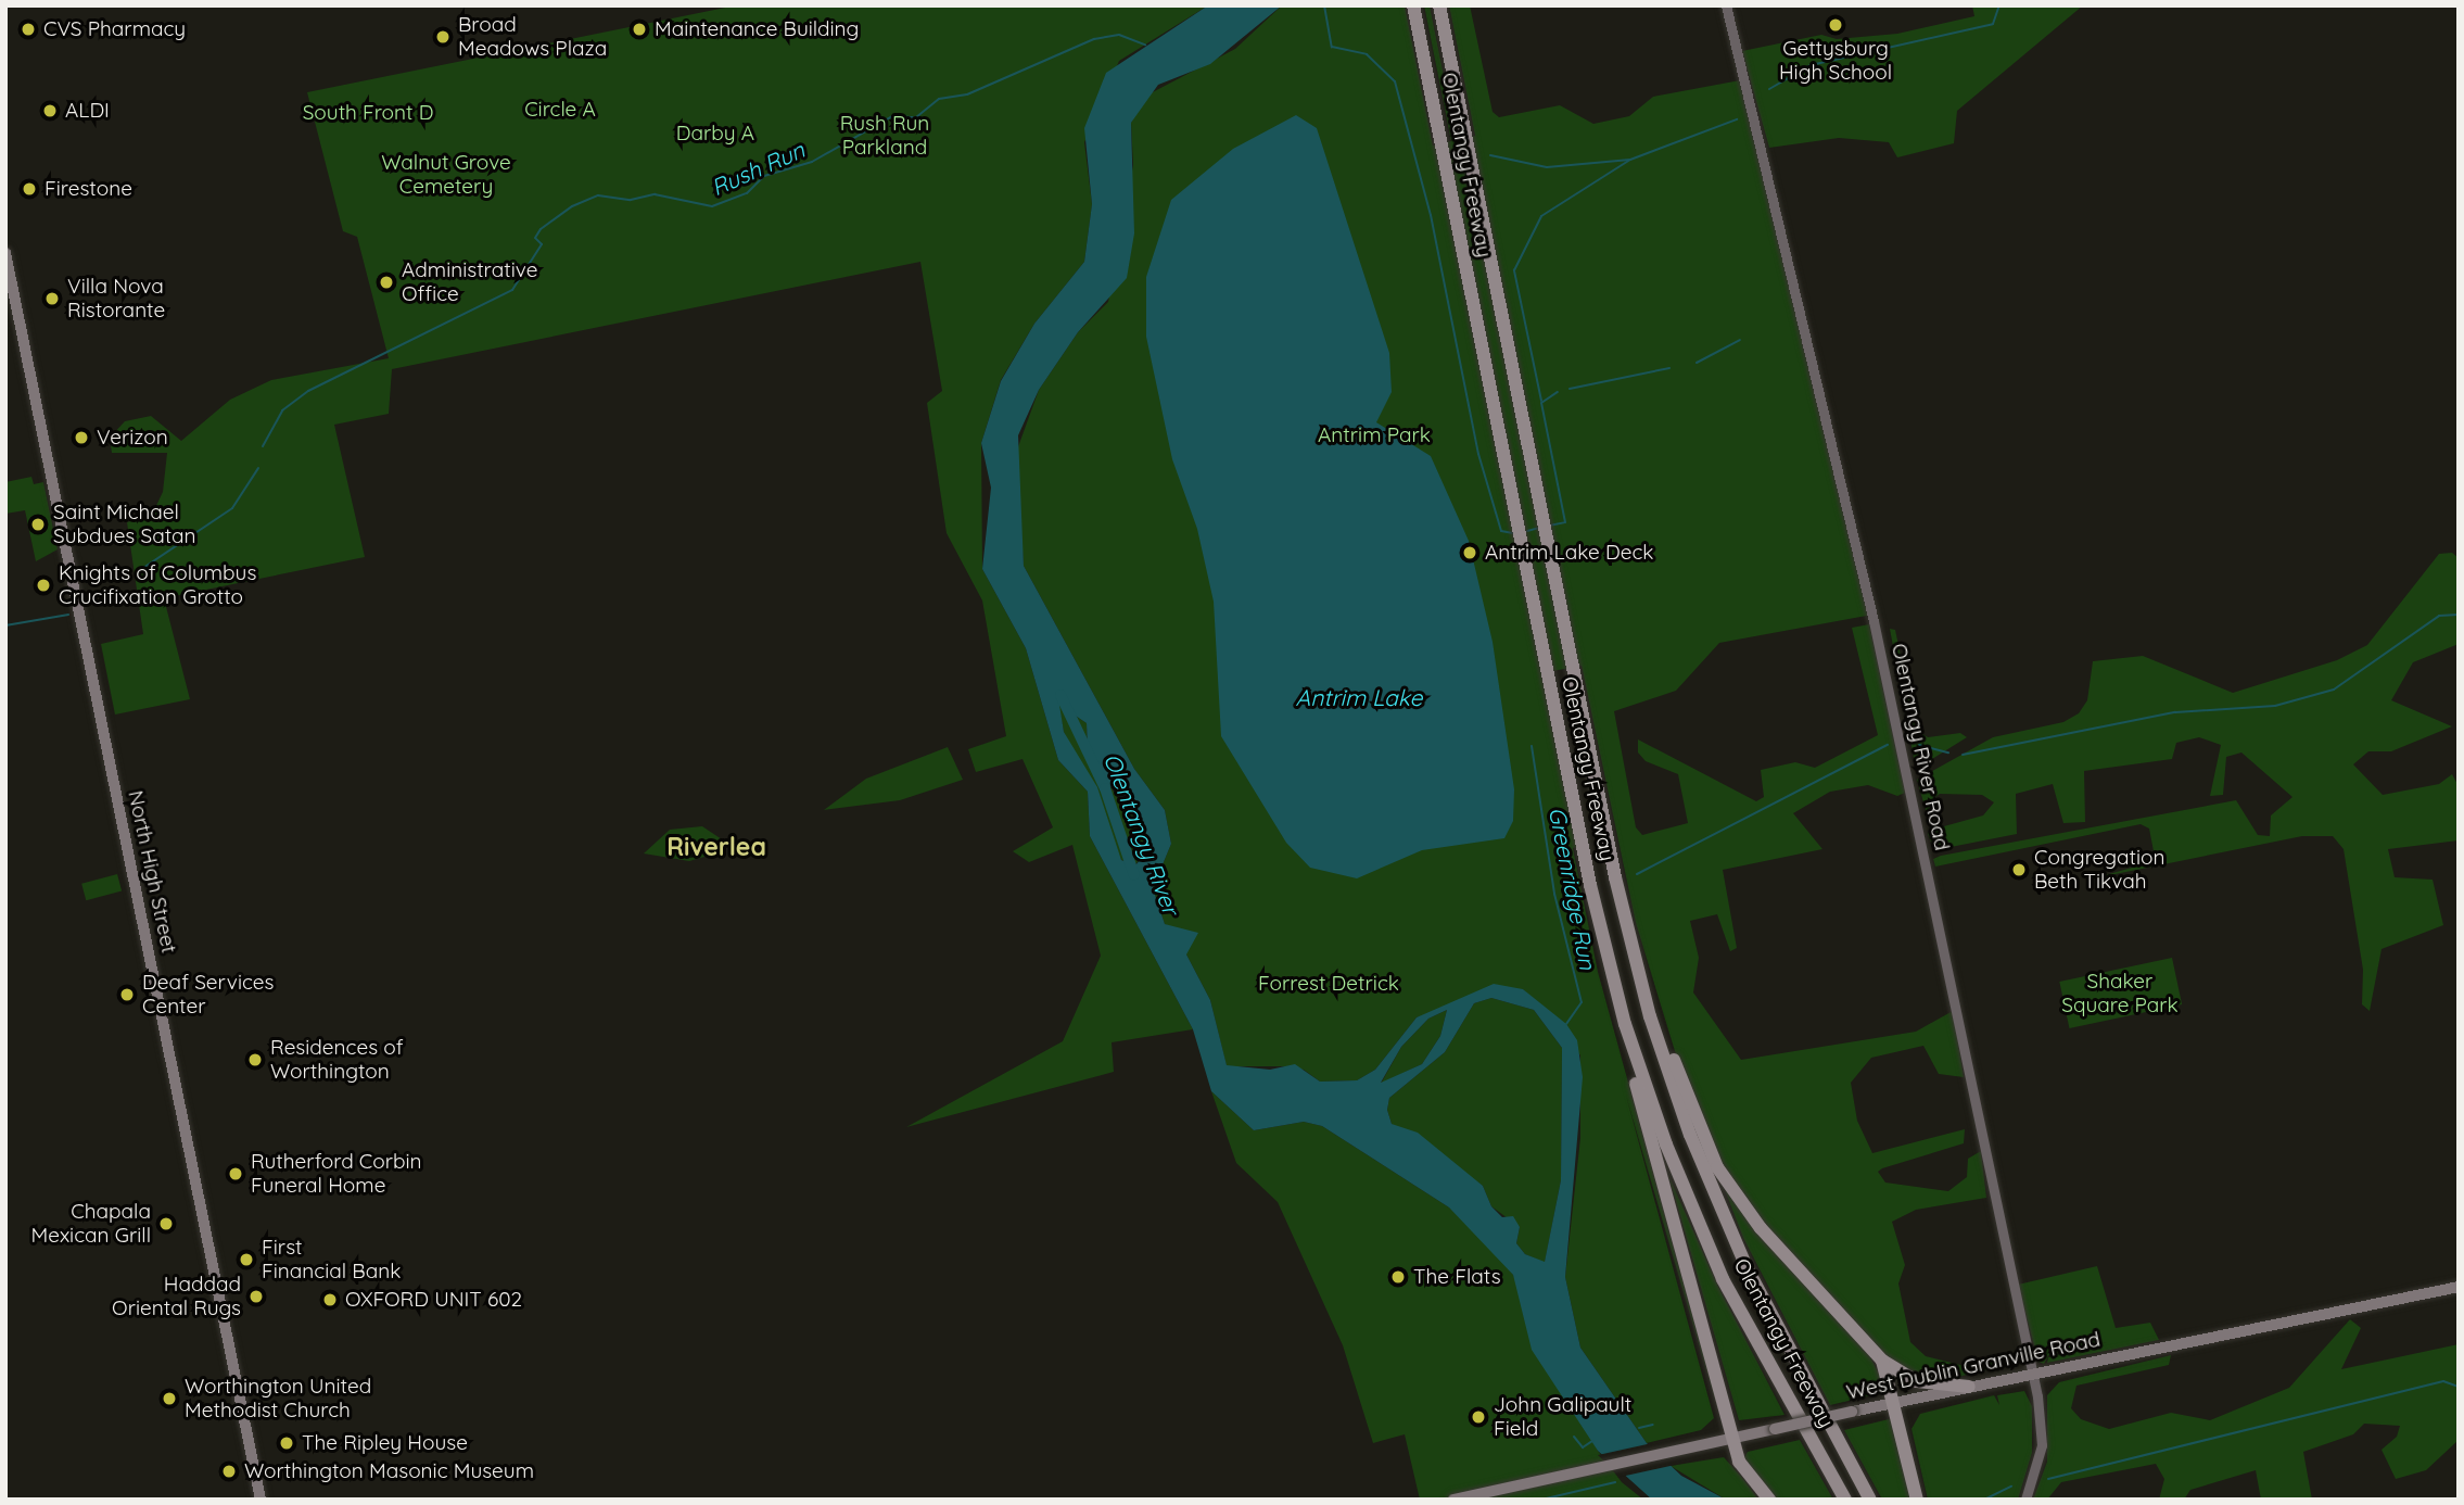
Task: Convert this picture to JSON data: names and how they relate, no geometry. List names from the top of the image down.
{
  "streets": {
    "highway": ["Olentangy Freeway"],
    "main road": ["Olentangy River Road", "North High Street", "West Dublin Granville Road"]
  },
  "crossings": [
    ["Olentangy River Road", "West Dublin Granville Road"]
  ],
  "districts": ["Riverlea"],
  "water": [
    "Rush Run",
    "Antrim Lake",
    "Olentangy River",
    "Greenridge Run"
  ],
  "parks": [
    "Circle A",
    "South Front D",
    "Rush Run Parkland",
    "Darby A",
    "Walnut Grove Cemetery",
    "Antrim Park",
    "Shaker Square Park",
    "Forrest Detrick"
  ],
  "places": [
    "Gettysburg High School",
    "CVS Pharmacy",
    "Maintenance Building",
    "Broad Meadows Plaza",
    "ALDI",
    "Firestone",
    "Administrative Office",
    "Villa Nova Ristorante",
    "Verizon",
    "Saint Michael Subdues Satan",
    "Antrim Lake Deck",
    "Knights of Columbus Crucifixation Grotto",
    "Congregation Beth Tikvah",
    "Deaf Services Center",
    "Residences of Worthington",
    "Rutherford Corbin Funeral Home",
    "Chapala Mexican Grill",
    "First Financial Bank",
    "The Flats",
    "Haddad Oriental Rugs",
    "OXFORD UNIT 602",
    "Worthington United Methodist Church",
    "John Galipault Field",
    "The Ripley House",
    "Worthington Masonic Museum"
  ]
}
